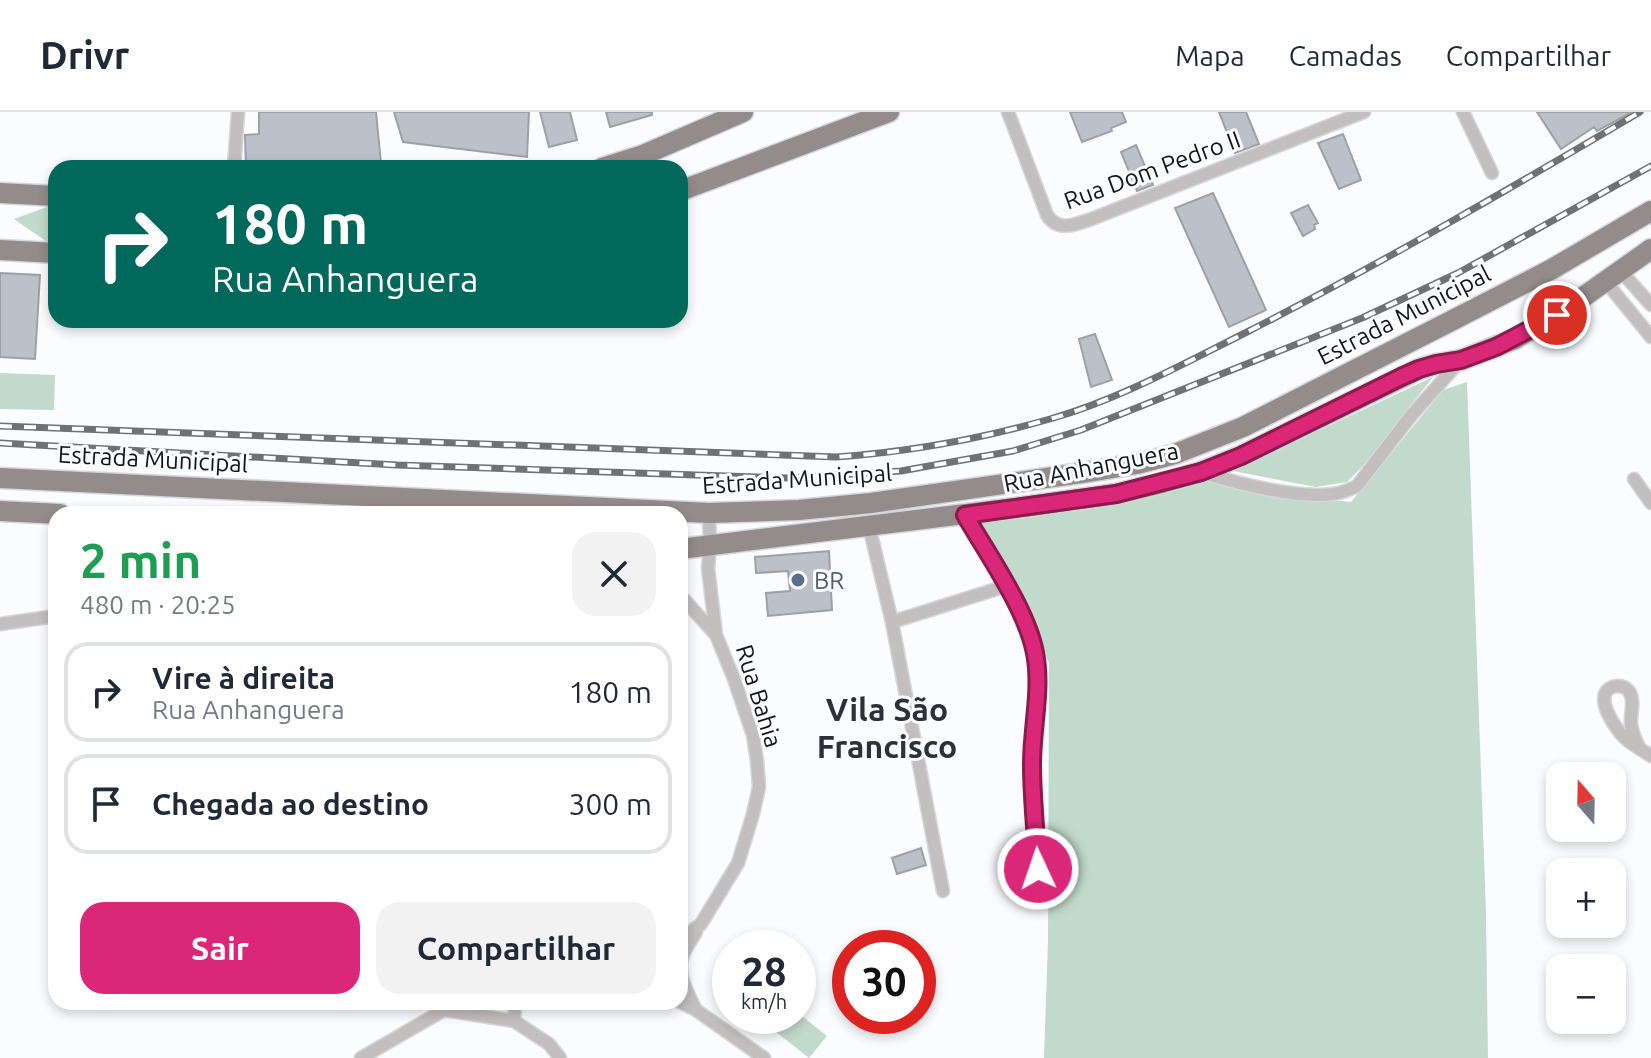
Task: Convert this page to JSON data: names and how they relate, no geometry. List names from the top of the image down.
{
  "streets": {
    "main road": ["Estrada Municipal", "Rua Anhanguera"],
    "street": ["Rua Dom Pedro II", "Rua Bahia"]
  },
  "districts": ["Vila São Francisco"],
  "places": ["BR"],
  "north": "top",
  "page": {
    "header": "Drivr",
    "nav": ["Mapa", "Camadas", "Compartilhar"],
    "turn": ["180 m", "Rua Anhanguera"],
    "heading": ["2 min", "480 m · 20:25"],
    "list": [
      {
        "name": "Vire à direita",
        "note": "Rua Anhanguera",
        "value": "180 m"
      },
      {
        "name": "Chegada ao destino",
        "value": "300 m"
      }
    ],
    "map_buttons": ["+", "−"],
    "buttons": ["Sair", "Compartilhar"],
    "speed": "28 km/h",
    "limit": "30"
  }
}
